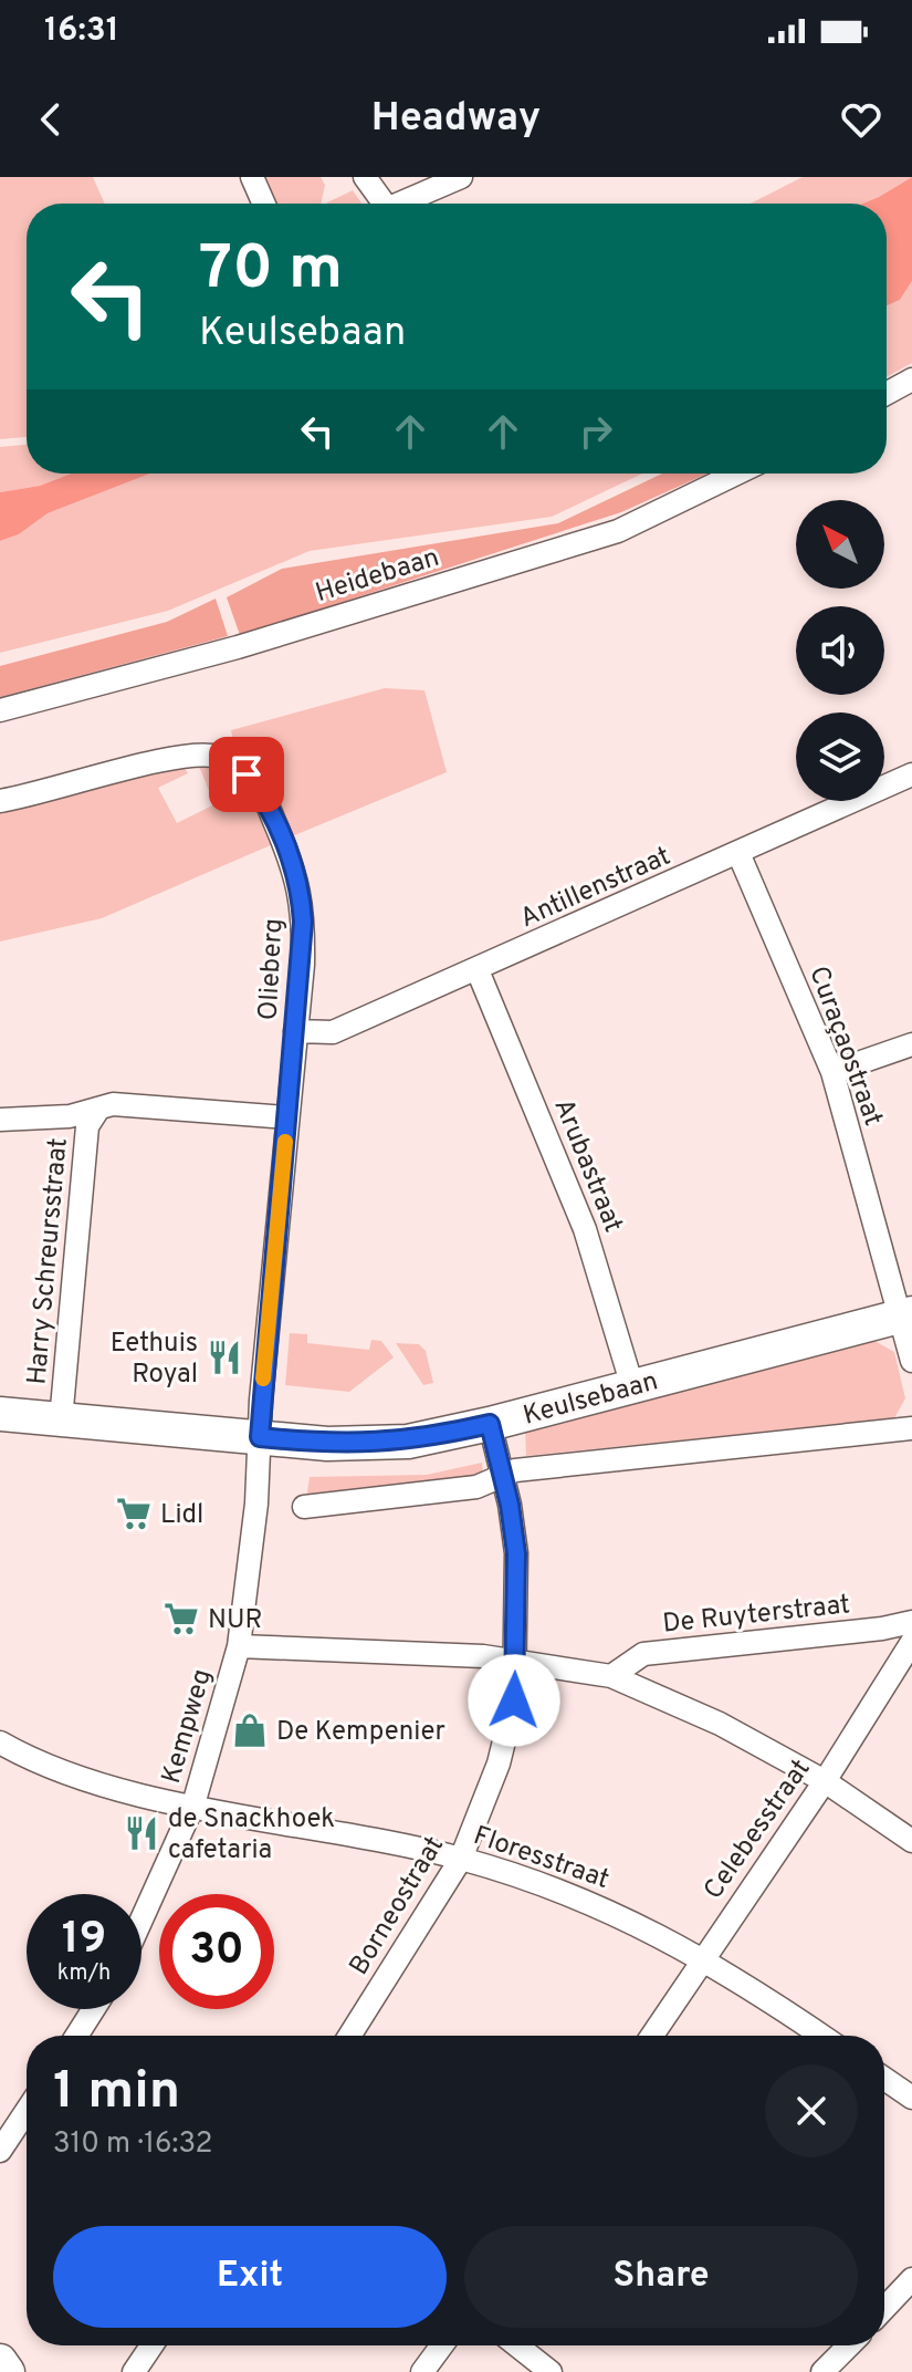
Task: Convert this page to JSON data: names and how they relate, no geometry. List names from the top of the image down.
{
  "streets": {
    "street": [
      "Heidebaan",
      "Antillenstraat",
      "Olieberg",
      "Curaçaostraat",
      "Arubastraat",
      "Harry Schreursstraat",
      "Keulsebaan",
      "De Ruyterstraat",
      "Kempweg",
      "Celebesstraat",
      "Floresstraat",
      "Borneostraat"
    ]
  },
  "crossings": [
    ["Antillenstraat", "Olieberg"],
    ["Antillenstraat", "Curaçaostraat"],
    ["Antillenstraat", "Arubastraat"],
    ["Olieberg", "Keulsebaan"],
    ["Olieberg", "Kempweg"],
    ["Curaçaostraat", "Keulsebaan"],
    ["Arubastraat", "Keulsebaan"],
    ["Harry Schreursstraat", "Keulsebaan"],
    ["Keulsebaan", "Kempweg"],
    ["Keulsebaan", "Borneostraat"],
    ["Kempweg", "Floresstraat"],
    ["Celebesstraat", "Floresstraat"],
    ["Floresstraat", "Borneostraat"]
  ],
  "places": {
    "restaurant": ["Eethuis Royal", "de Snackhoek cafetaria"],
    "supermarket": ["Lidl", "NUR"],
    "shop": ["De Kempenier"]
  },
  "north": "top left",
  "page": {
    "status": "16:31",
    "header": "Headway",
    "turn": ["70 m", "Keulsebaan"],
    "speed": "19 km/h",
    "limit": "30",
    "heading": ["1 min", "310 m · 16:32"],
    "buttons": ["Exit", "Share"]
  }
}
